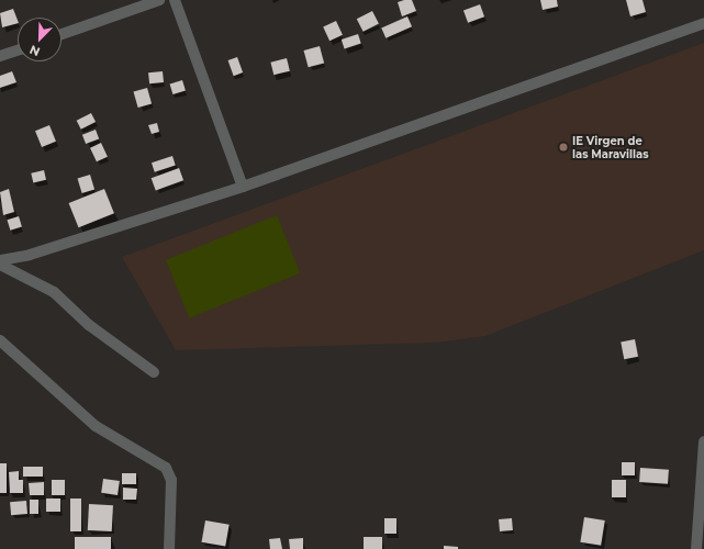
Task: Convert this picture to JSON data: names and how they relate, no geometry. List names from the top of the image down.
{
  "places": ["IE Virgen de las Maravillas"],
  "north": "bottom left"
}
